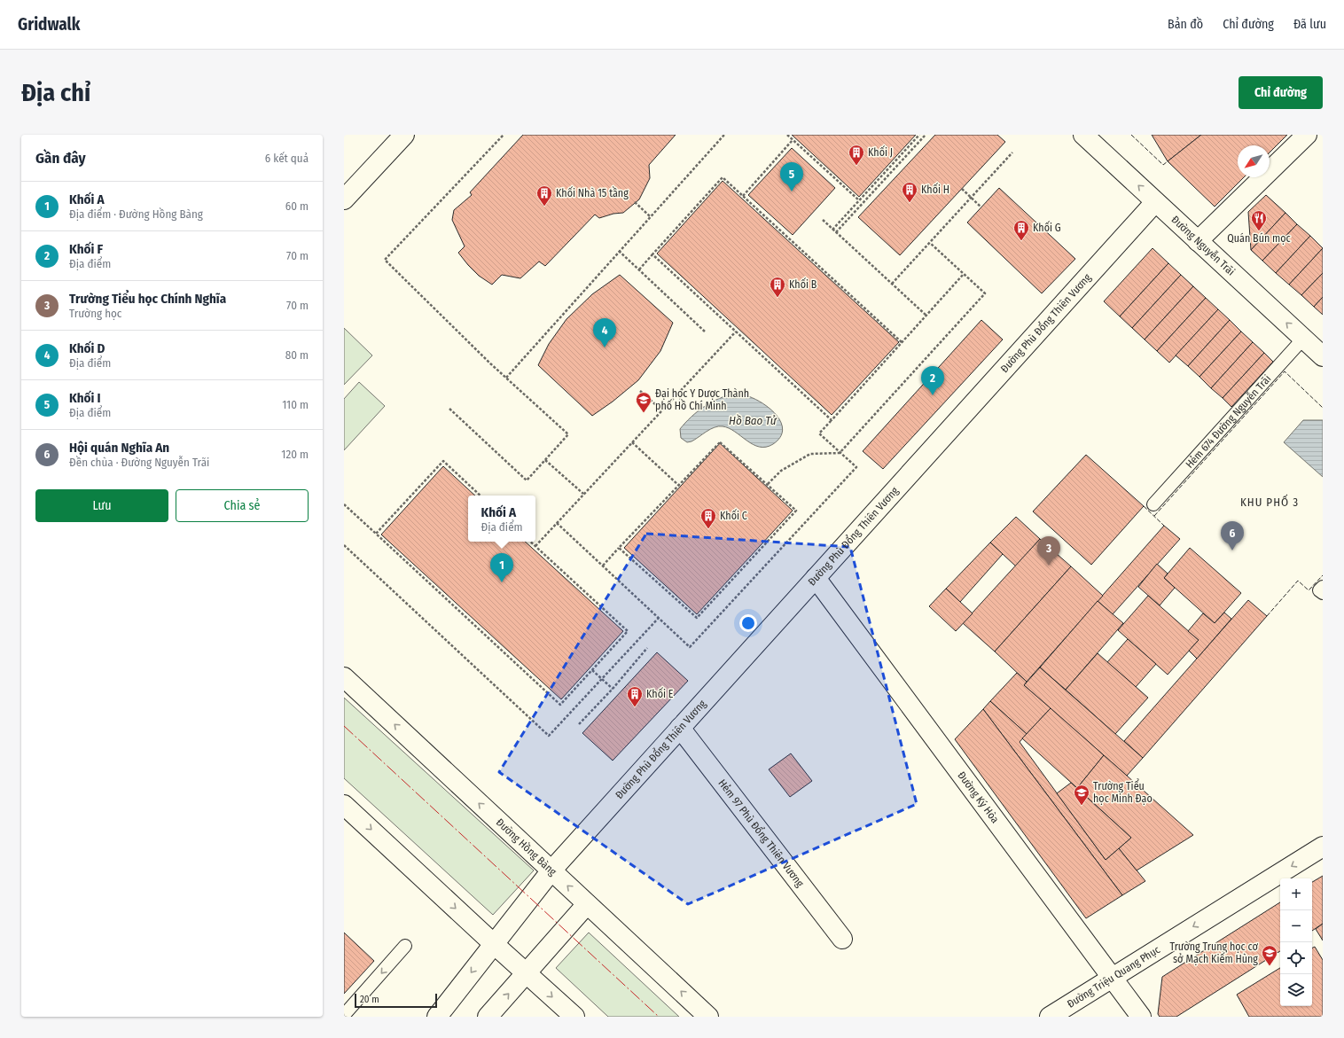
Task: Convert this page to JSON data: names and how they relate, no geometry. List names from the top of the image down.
{
  "streets": {
    "street": [
      "Đường Nguyễn Trãi",
      "Đường Phù Đổng Thiên Vương",
      "Đường Ký Hòa",
      "Hẻm 97 Phù Đổng Thiên Vương",
      "Đường Hồng Bàng",
      "Đường Triệu Quang Phục"
    ],
    "lane": ["Hẻm 674 Đường Nguyễn Trãi"]
  },
  "crossings": [
    ["Đường Nguyễn Trãi", "Đường Phù Đổng Thiên Vương"],
    ["Đường Nguyễn Trãi", "Hẻm 674 Đường Nguyễn Trãi"],
    ["Đường Phù Đổng Thiên Vương", "Đường Ký Hòa"],
    ["Đường Phù Đổng Thiên Vương", "Hẻm 97 Phù Đổng Thiên Vương"],
    ["Đường Phù Đổng Thiên Vương", "Đường Hồng Bàng"],
    ["Đường Ký Hòa", "Đường Triệu Quang Phục"]
  ],
  "one_way": ["Đường Nguyễn Trãi", "Đường Triệu Quang Phục"],
  "districts": ["KHU PHỐ 3"],
  "water": ["Hồ Bao Tử"],
  "places": {
    "building": [
      "Khối J",
      "Khối H",
      "Khối Nhà 15 tầng",
      "Khối G",
      "Khối B",
      "Khối C",
      "Khối E"
    ],
    "restaurant": ["Quán Bún mọc"],
    "school or university": ["Đại học Y Dược Thành phố Hồ Chí Minh", "Trường Tiểu học Minh Đạo", "Trường Trung học cơ sở Mạch Kiếm Hùng"]
  },
  "scale_bar": "20 m",
  "north": "bottom left",
  "page": {
    "header": "Gridwalk",
    "nav": ["Bản đồ", "Chỉ đường", "Đã lưu"],
    "buttons": [
      "Chỉ đường",
      ["Lưu", "Chia sẻ"]
    ],
    "title": "Địa chỉ",
    "heading": ["Gần đây", "6 kết quả"],
    "pins": [
      "5",
      "4",
      "2",
      "6",
      "3",
      "1"
    ],
    "list": [
      {
        "mark": "1",
        "name": "Khối A",
        "note": "Địa điểm · Đường Hồng Bàng",
        "value": "60 m"
      },
      {
        "mark": "2",
        "name": "Khối F",
        "note": "Địa điểm",
        "value": "70 m"
      },
      {
        "mark": "3",
        "name": "Trường Tiểu học Chính Nghĩa",
        "note": "Trường học",
        "value": "70 m"
      },
      {
        "mark": "4",
        "name": "Khối D",
        "note": "Địa điểm",
        "value": "80 m"
      },
      {
        "mark": "5",
        "name": "Khối I",
        "note": "Địa điểm",
        "value": "110 m"
      },
      {
        "mark": "6",
        "name": "Hội quán Nghĩa An",
        "note": "Đền chùa · Đường Nguyễn Trãi",
        "value": "120 m"
      }
    ],
    "popup": ["Khối A", "Địa điểm"],
    "map_buttons": ["+", "−"],
    "scale": "20 m"
  }
}
